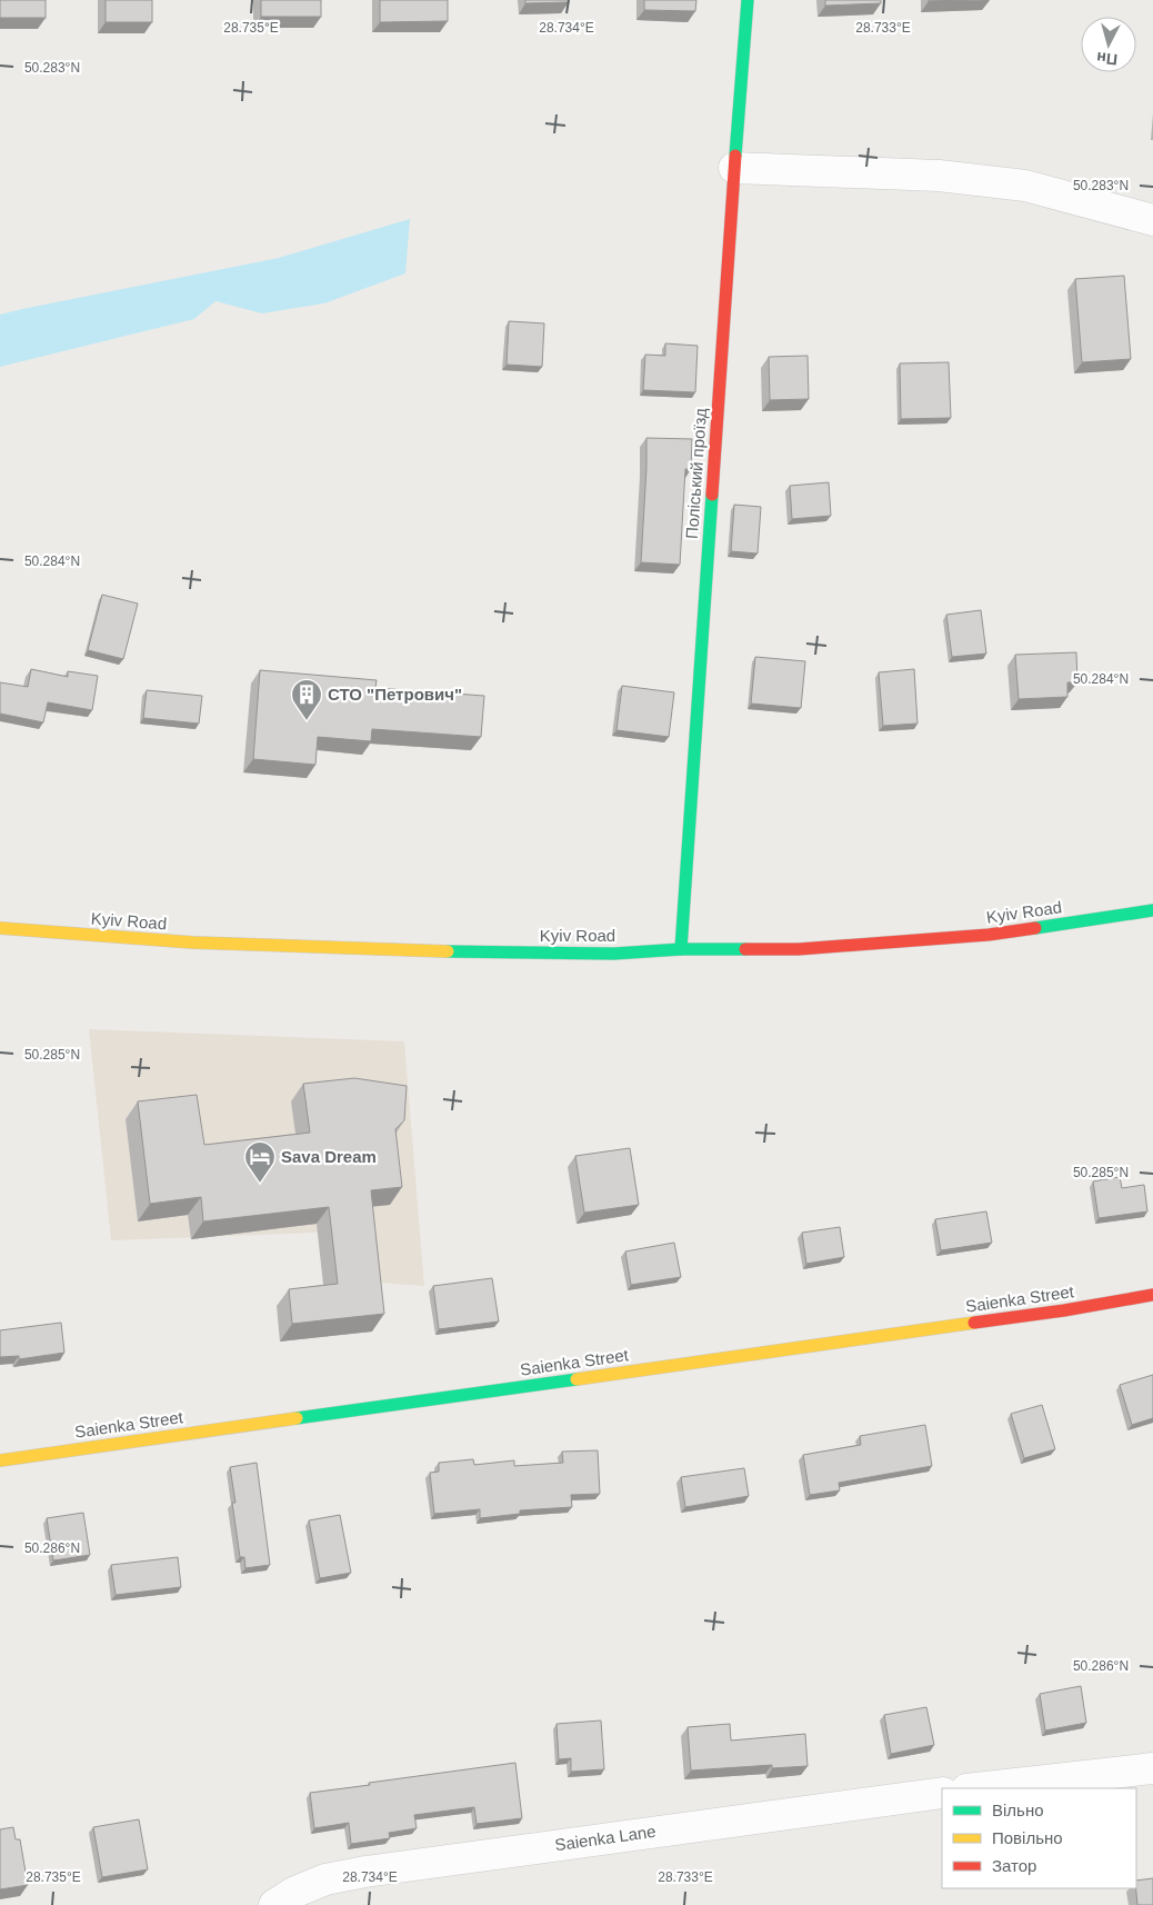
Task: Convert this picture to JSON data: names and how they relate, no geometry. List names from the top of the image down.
{
  "streets": {
    "street": [
      "Поліський проїзд",
      "Kyiv Road",
      "Saienka Street",
      "Saienka Lane"
    ]
  },
  "crossings": [
    ["Поліський проїзд", "Kyiv Road"]
  ],
  "places": {
    "building": ["СТО \"Петрович\""],
    "hotel": ["Sava Dream"]
  },
  "legend": ["Вільно", "Повільно", "Затор"],
  "north": "bottom",
  "coordinates": [
    "28.735°E",
    "28.734°E",
    "28.733°E",
    "50.283°N",
    "50.284°N",
    "50.285°N",
    "50.286°N"
  ]
}
